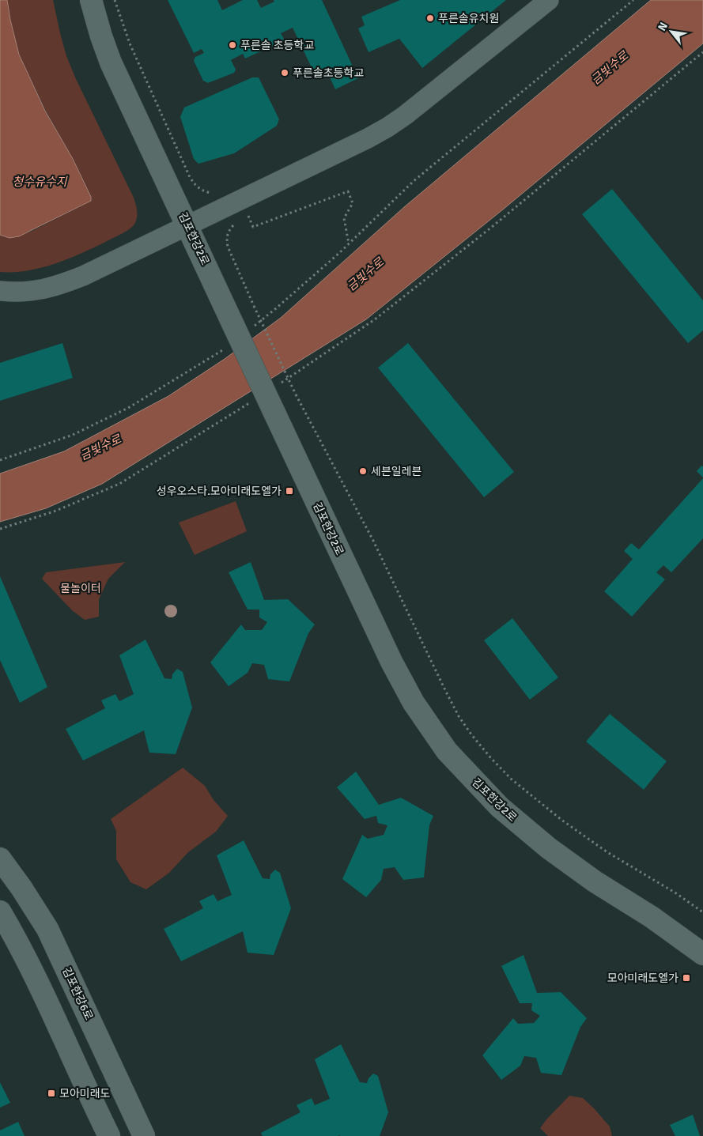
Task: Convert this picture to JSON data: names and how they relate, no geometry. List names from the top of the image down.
{
  "streets": {
    "street": ["김포한강2로", "김포한강6로"]
  },
  "water": ["금빛수로", "청수유수지"],
  "parks": ["물놀이터"],
  "places": {
    "other": [
      "푸른솔유치원",
      "푸른솔 초등학교",
      "푸른솔초등학교",
      "세븐일레븐"
    ],
    "transit": ["성우오스타.모아미래도엘가", "모아미래도엘가", "모아미래도"]
  },
  "north": "top left"
}
